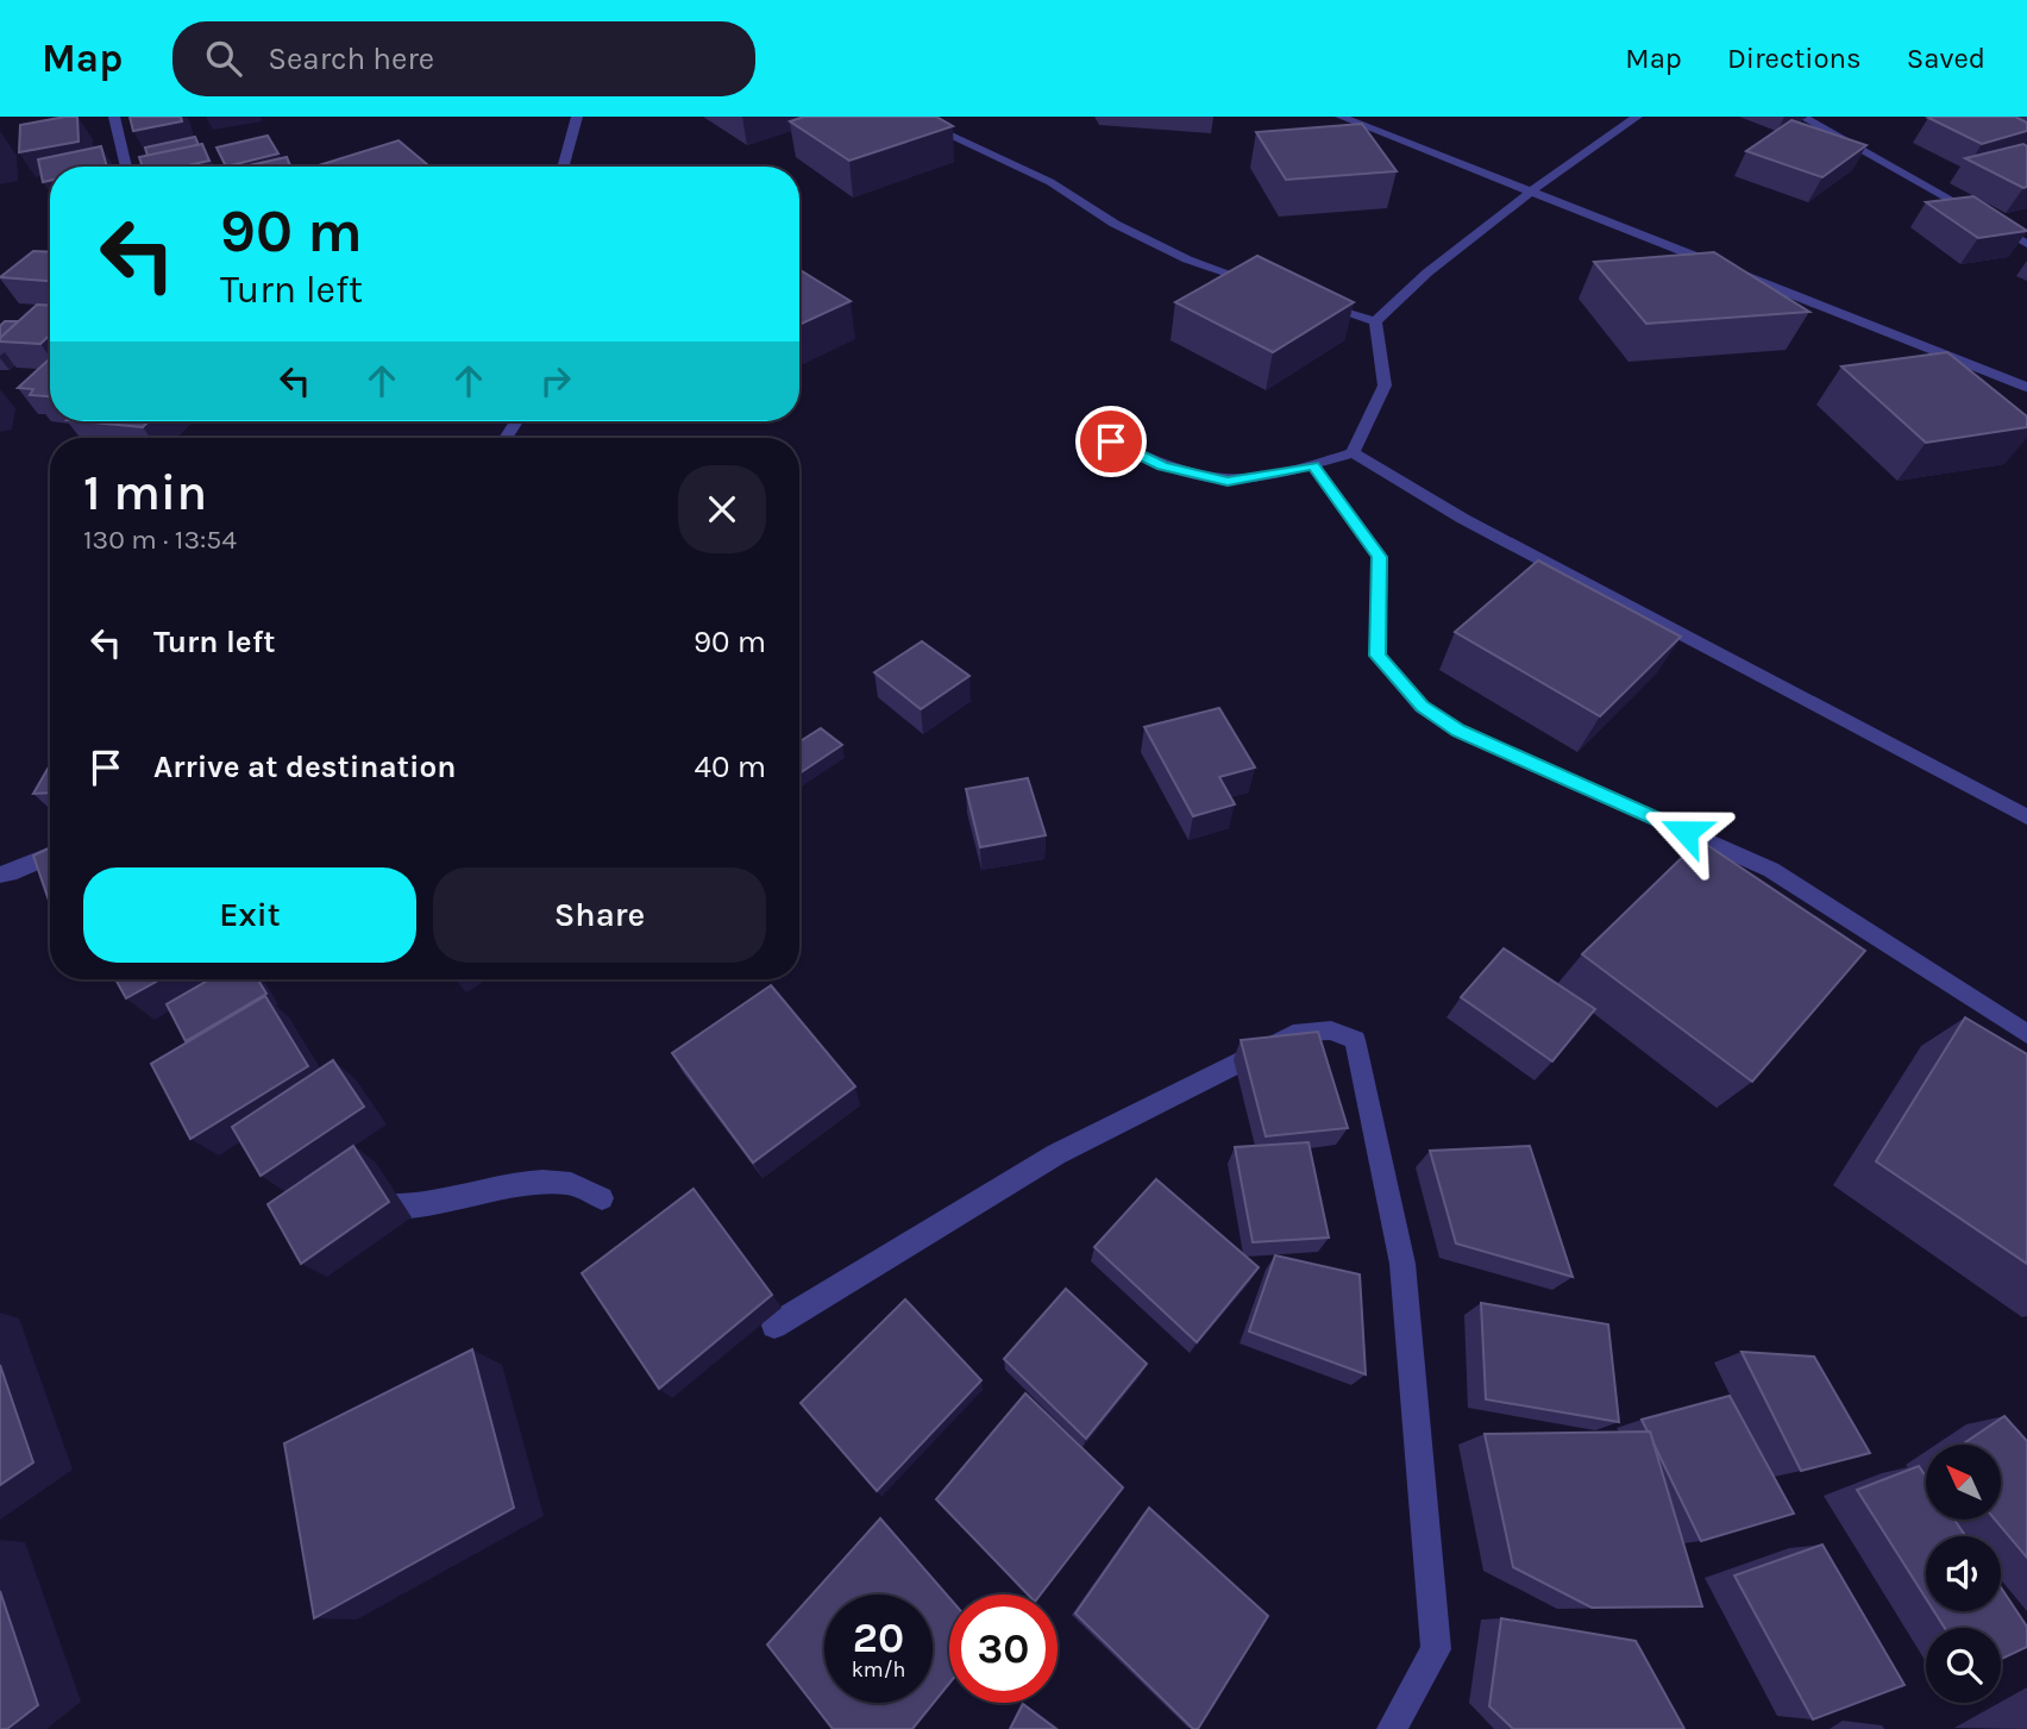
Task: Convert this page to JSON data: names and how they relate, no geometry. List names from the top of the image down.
{
  "north": "top left",
  "page": {
    "header": "Map",
    "search": "Search here",
    "nav": ["Map", "Directions", "Saved"],
    "turn": ["90 m", "Turn left"],
    "heading": ["1 min", "130 m · 13:54"],
    "list": [
      {
        "name": "Turn left",
        "value": "90 m"
      },
      {
        "name": "Arrive at destination",
        "value": "40 m"
      }
    ],
    "buttons": ["Exit", "Share"],
    "speed": "20 km/h",
    "limit": "30"
  }
}
